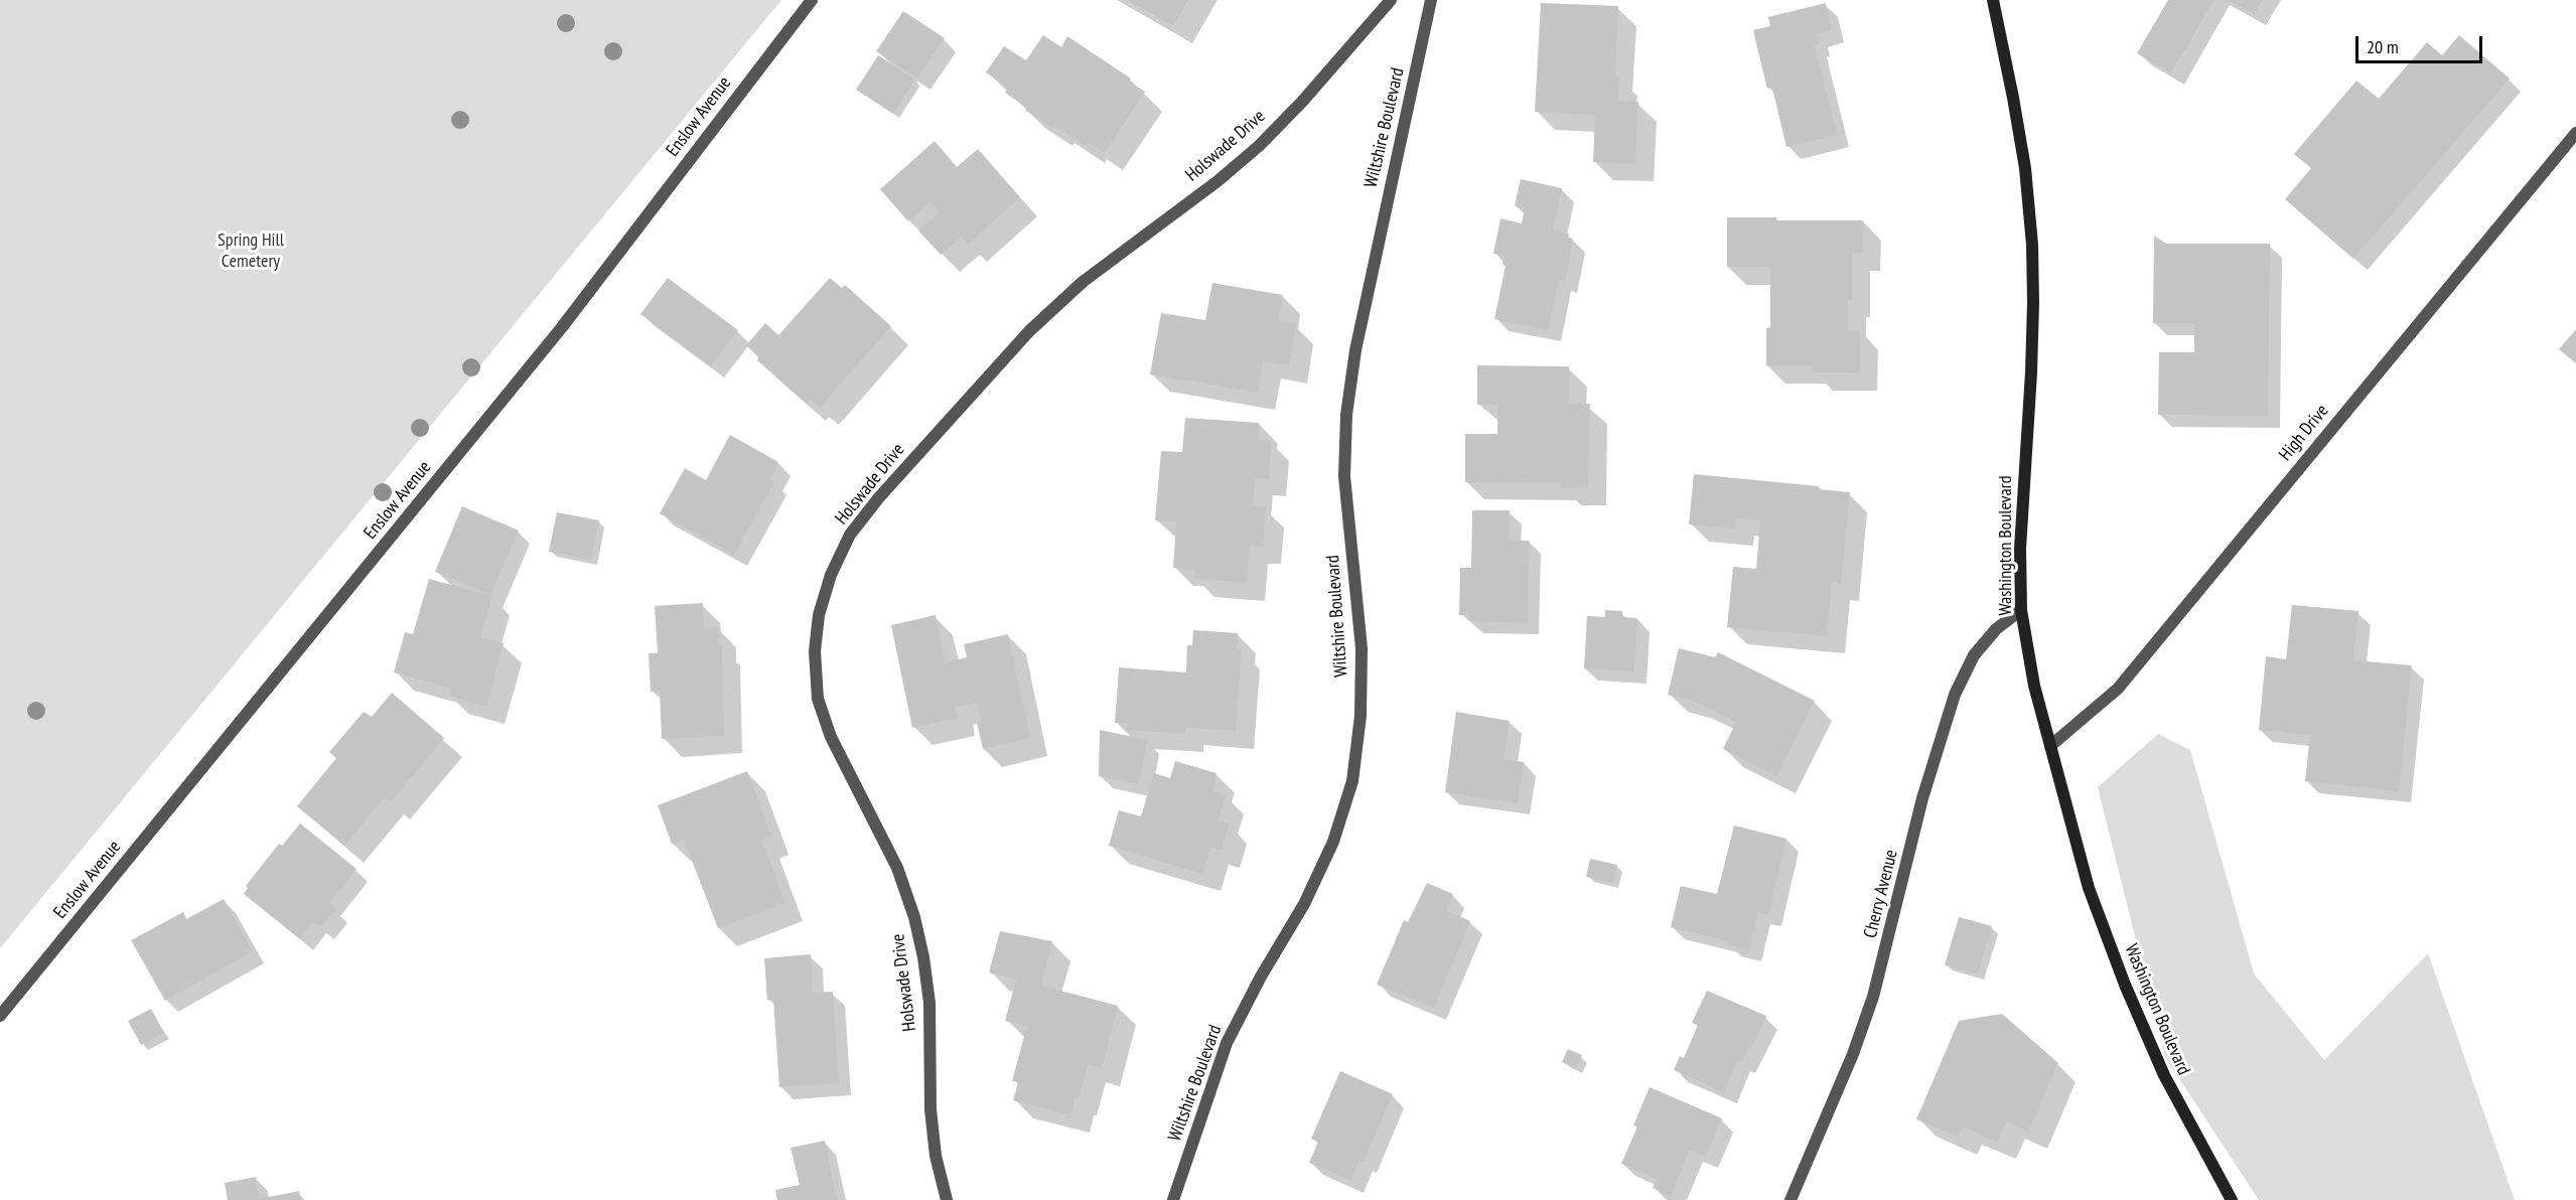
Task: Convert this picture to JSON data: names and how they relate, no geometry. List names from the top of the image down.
{
  "streets": {
    "street": [
      "Enslow Avenue",
      "Wiltshire Boulevard",
      "Holswade Drive",
      "High Drive",
      "Washington Boulevard",
      "Cherry Avenue"
    ]
  },
  "crossings": [
    ["High Drive", "Washington Boulevard"],
    ["Washington Boulevard", "Cherry Avenue"]
  ],
  "parks": ["Spring Hill Cemetery"],
  "scale_bar": "20 m"
}
